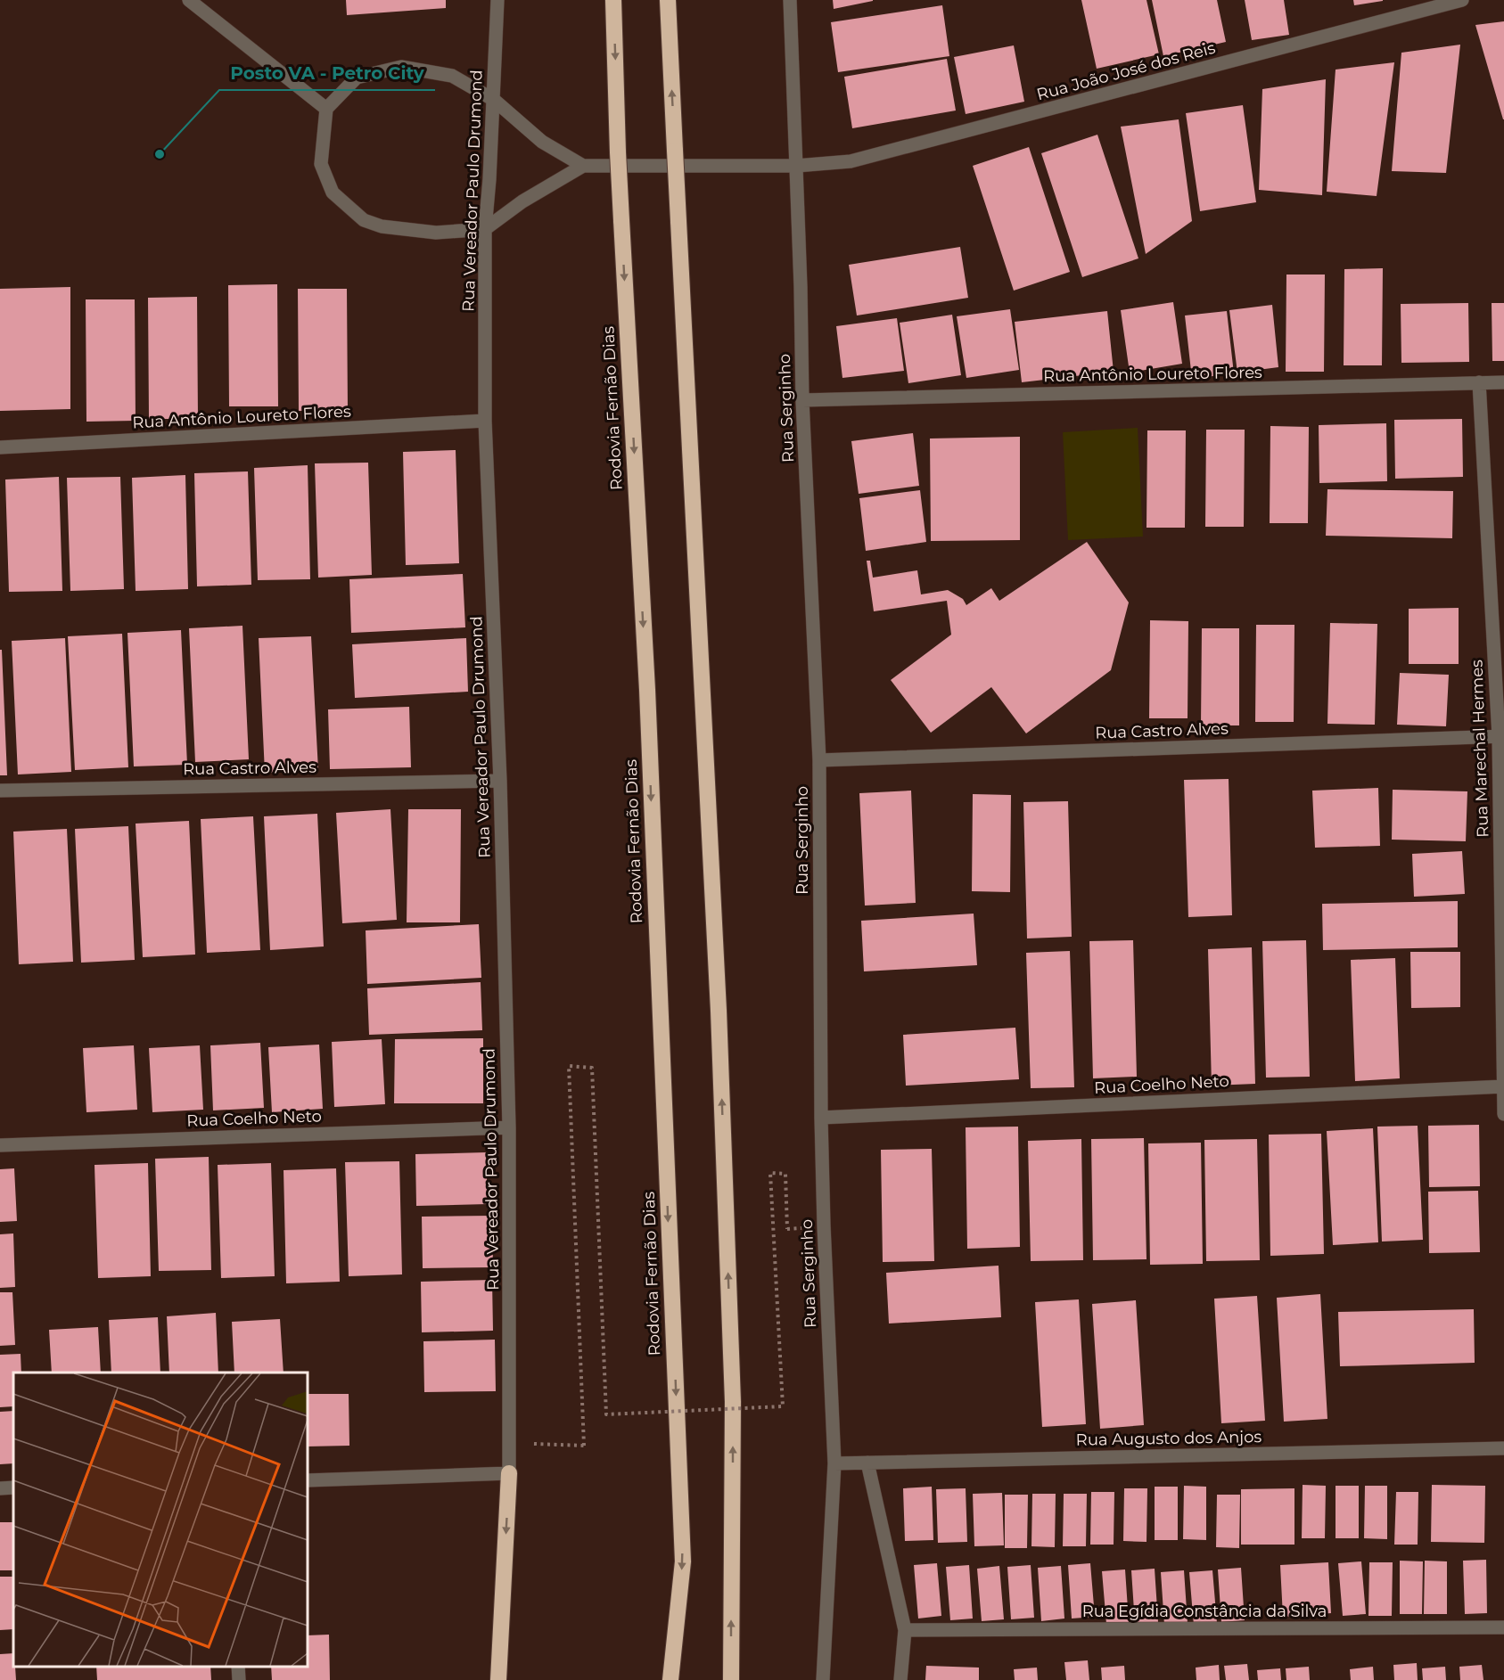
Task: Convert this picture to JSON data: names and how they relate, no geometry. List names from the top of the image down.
{
  "streets": {
    "highway": ["Rodovia Fernão Dias"],
    "street": [
      "Rua João José dos Reis",
      "Rua Vereador Paulo Drumond",
      "Rua Antônio Loureto Flores",
      "Rua Serginho",
      "Rua Castro Alves",
      "Rua Marechal Hermes",
      "Rua Coelho Neto",
      "Rua Augusto dos Anjos",
      "Rua Egídia Constância da Silva"
    ]
  },
  "crossings": [
    ["Rua João José dos Reis", "Rua Serginho"],
    ["Rua Vereador Paulo Drumond", "Rua Antônio Loureto Flores"],
    ["Rua Vereador Paulo Drumond", "Rua Castro Alves"],
    ["Rua Vereador Paulo Drumond", "Rua Coelho Neto"],
    ["Rua Antônio Loureto Flores", "Rua Serginho"],
    ["Rua Antônio Loureto Flores", "Rua Marechal Hermes"],
    ["Rua Serginho", "Rua Castro Alves"],
    ["Rua Serginho", "Rua Coelho Neto"],
    ["Rua Serginho", "Rua Augusto dos Anjos"],
    ["Rua Castro Alves", "Rua Marechal Hermes"],
    ["Rua Marechal Hermes", "Rua Coelho Neto"]
  ],
  "places": ["Posto VA - Petro City"]
}
